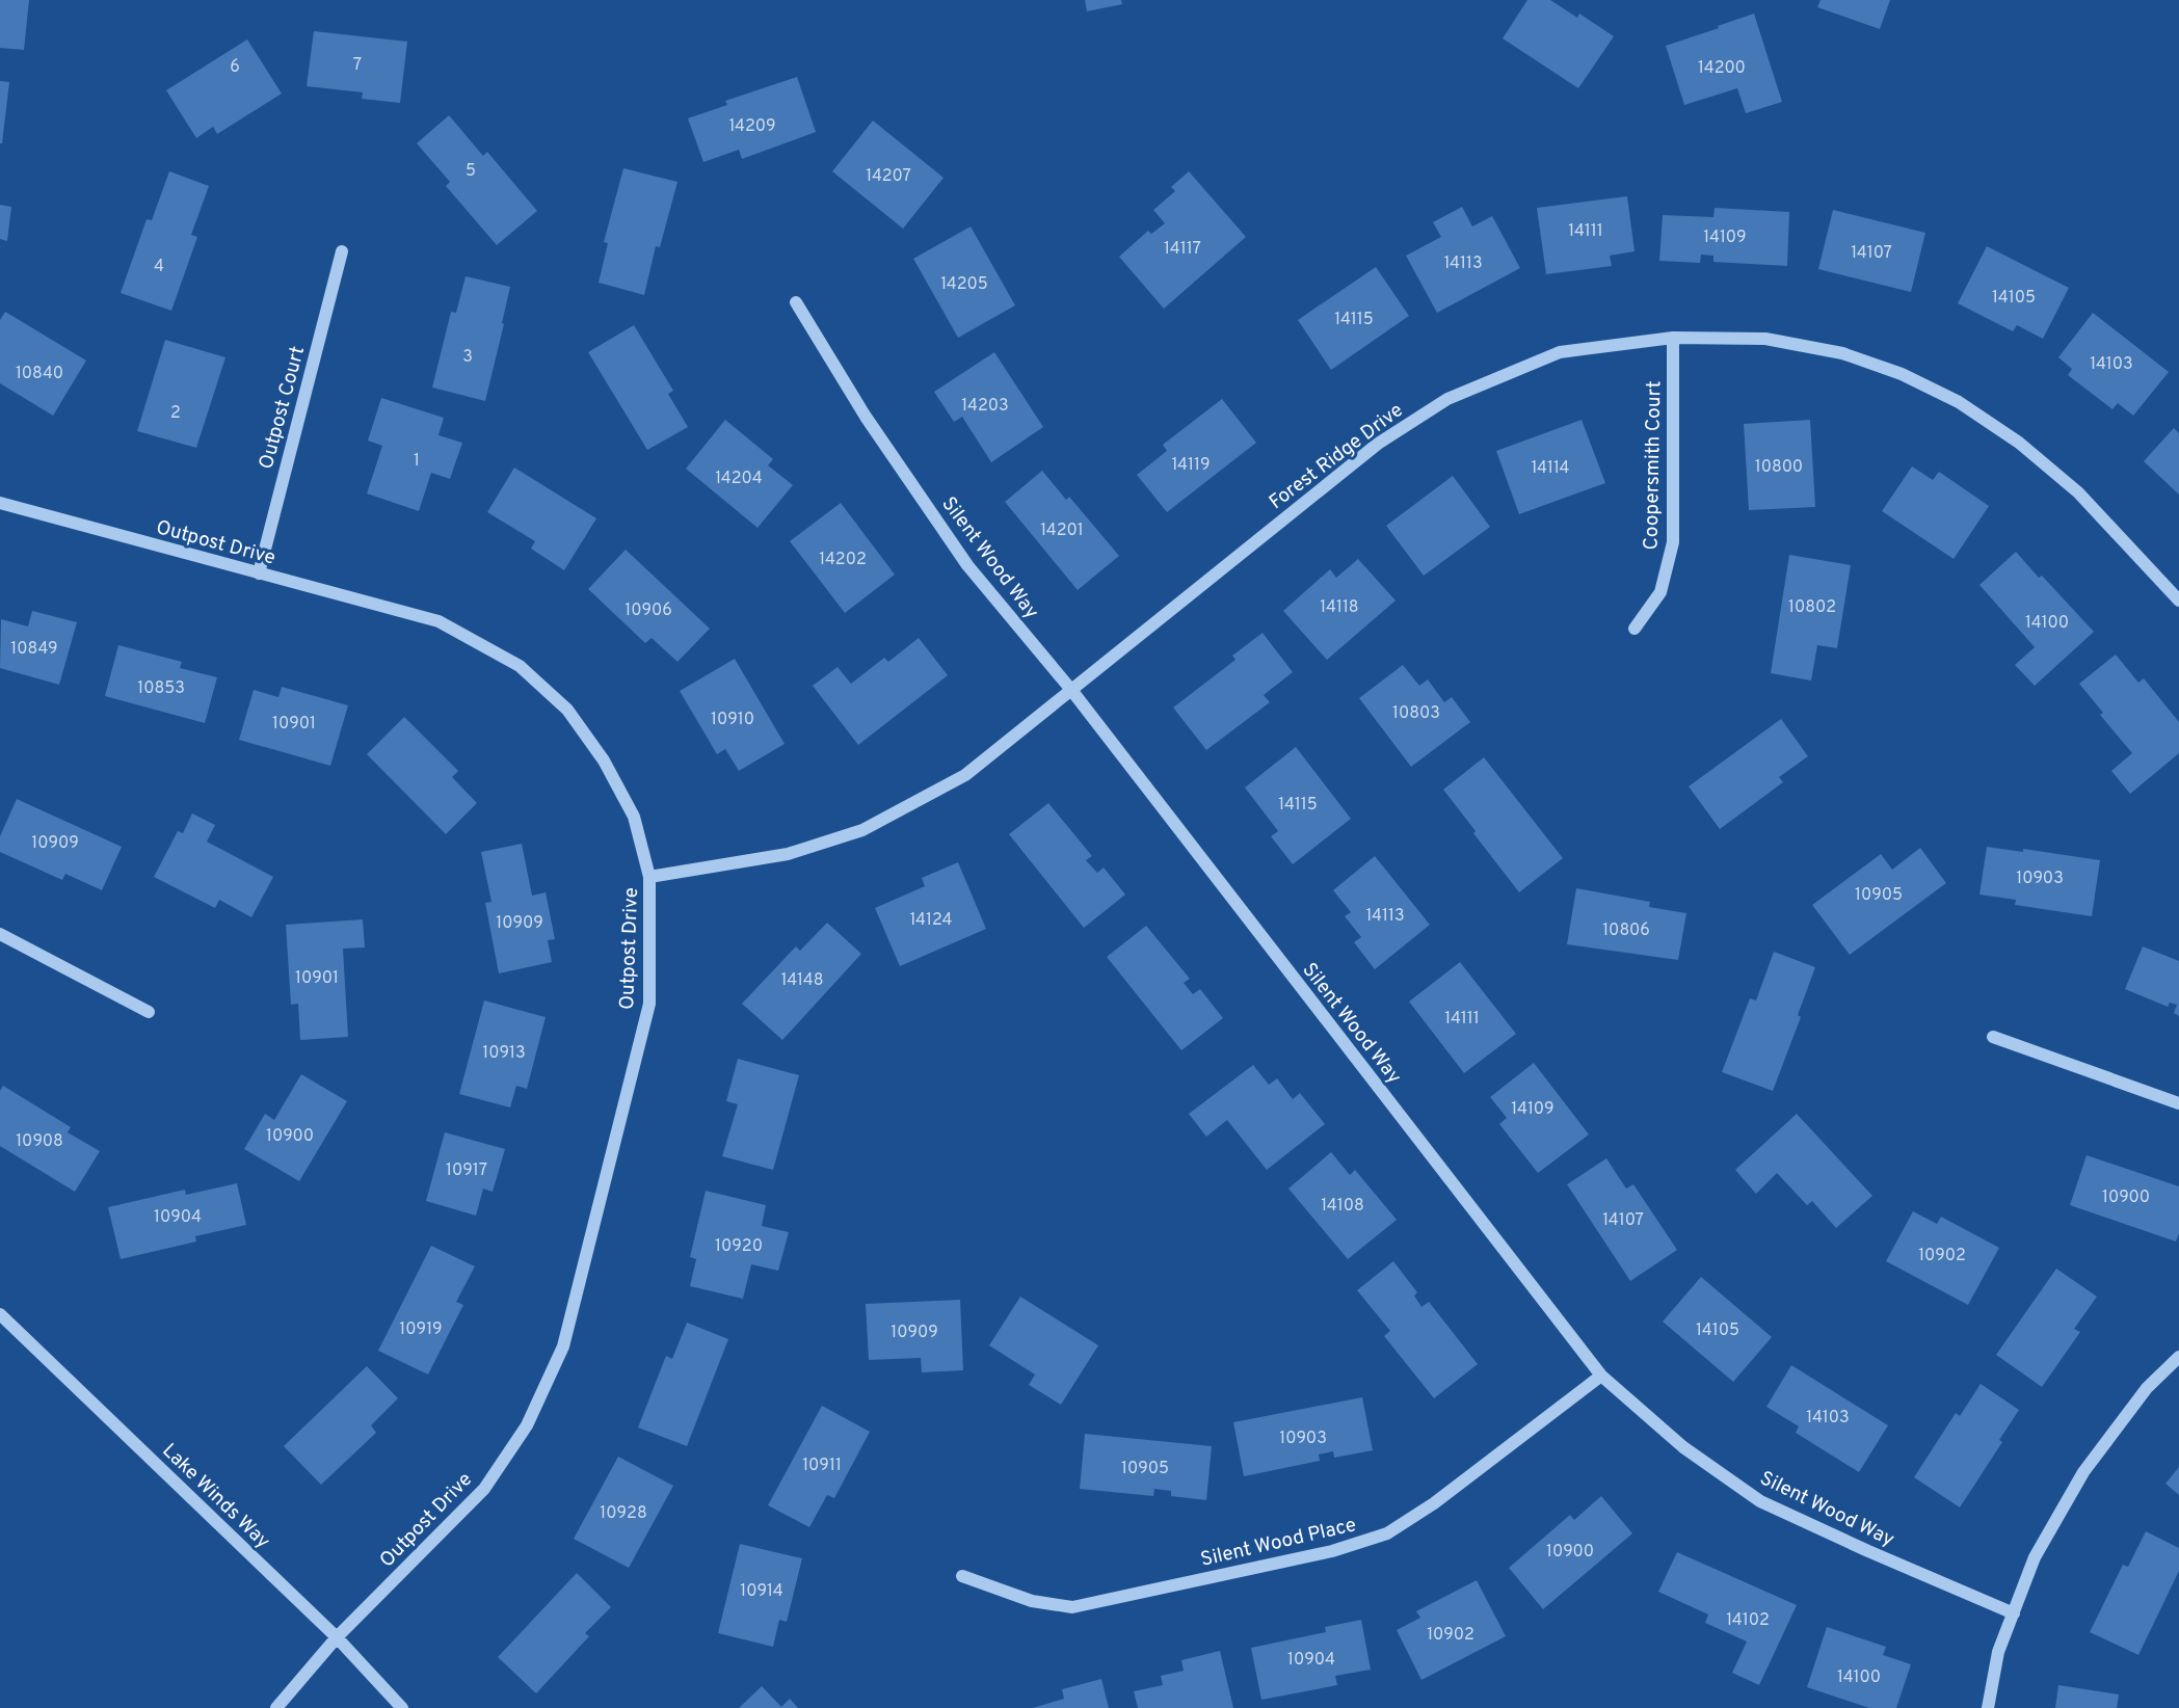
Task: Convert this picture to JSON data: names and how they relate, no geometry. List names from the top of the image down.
{
  "streets": {
    "street": [
      "Outpost Court",
      "Forest Ridge Drive",
      "Coopersmith Court",
      "Outpost Drive",
      "Silent Wood Way",
      "Lake Winds Way",
      "Silent Wood Place"
    ]
  },
  "crossings": [
    ["Outpost Court", "Outpost Drive"],
    ["Forest Ridge Drive", "Coopersmith Court"],
    ["Forest Ridge Drive", "Outpost Drive"],
    ["Forest Ridge Drive", "Silent Wood Way"],
    ["Outpost Drive", "Lake Winds Way"],
    ["Silent Wood Way", "Silent Wood Place"]
  ],
  "house_numbers": [
    "7",
    "6",
    "14200",
    "14209",
    "5",
    "14207",
    "14111",
    "14109",
    "14117",
    "14107",
    "14113",
    "4",
    "14205",
    "14105",
    "14115",
    "3",
    "14103",
    "10840",
    "14203",
    "2",
    "1",
    "14119",
    "10800",
    "14114",
    "14204",
    "14201",
    "14202",
    "14118",
    "10802",
    "10906",
    "14100",
    "10849",
    "10853",
    "10803",
    "10910",
    "10901",
    "14115",
    "10909",
    "10903",
    "10905",
    "14113",
    "14124",
    "10909",
    "10806",
    "10901",
    "14148",
    "14111",
    "10913",
    "14109",
    "10900",
    "10908",
    "10917",
    "10900",
    "14108",
    "10904",
    "14107",
    "10920",
    "10902",
    "10919",
    "14105",
    "10909",
    "14103",
    "10903",
    "10911",
    "10905",
    "10928",
    "10900",
    "10914",
    "14102",
    "10902",
    "10904",
    "14100"
  ]
}
